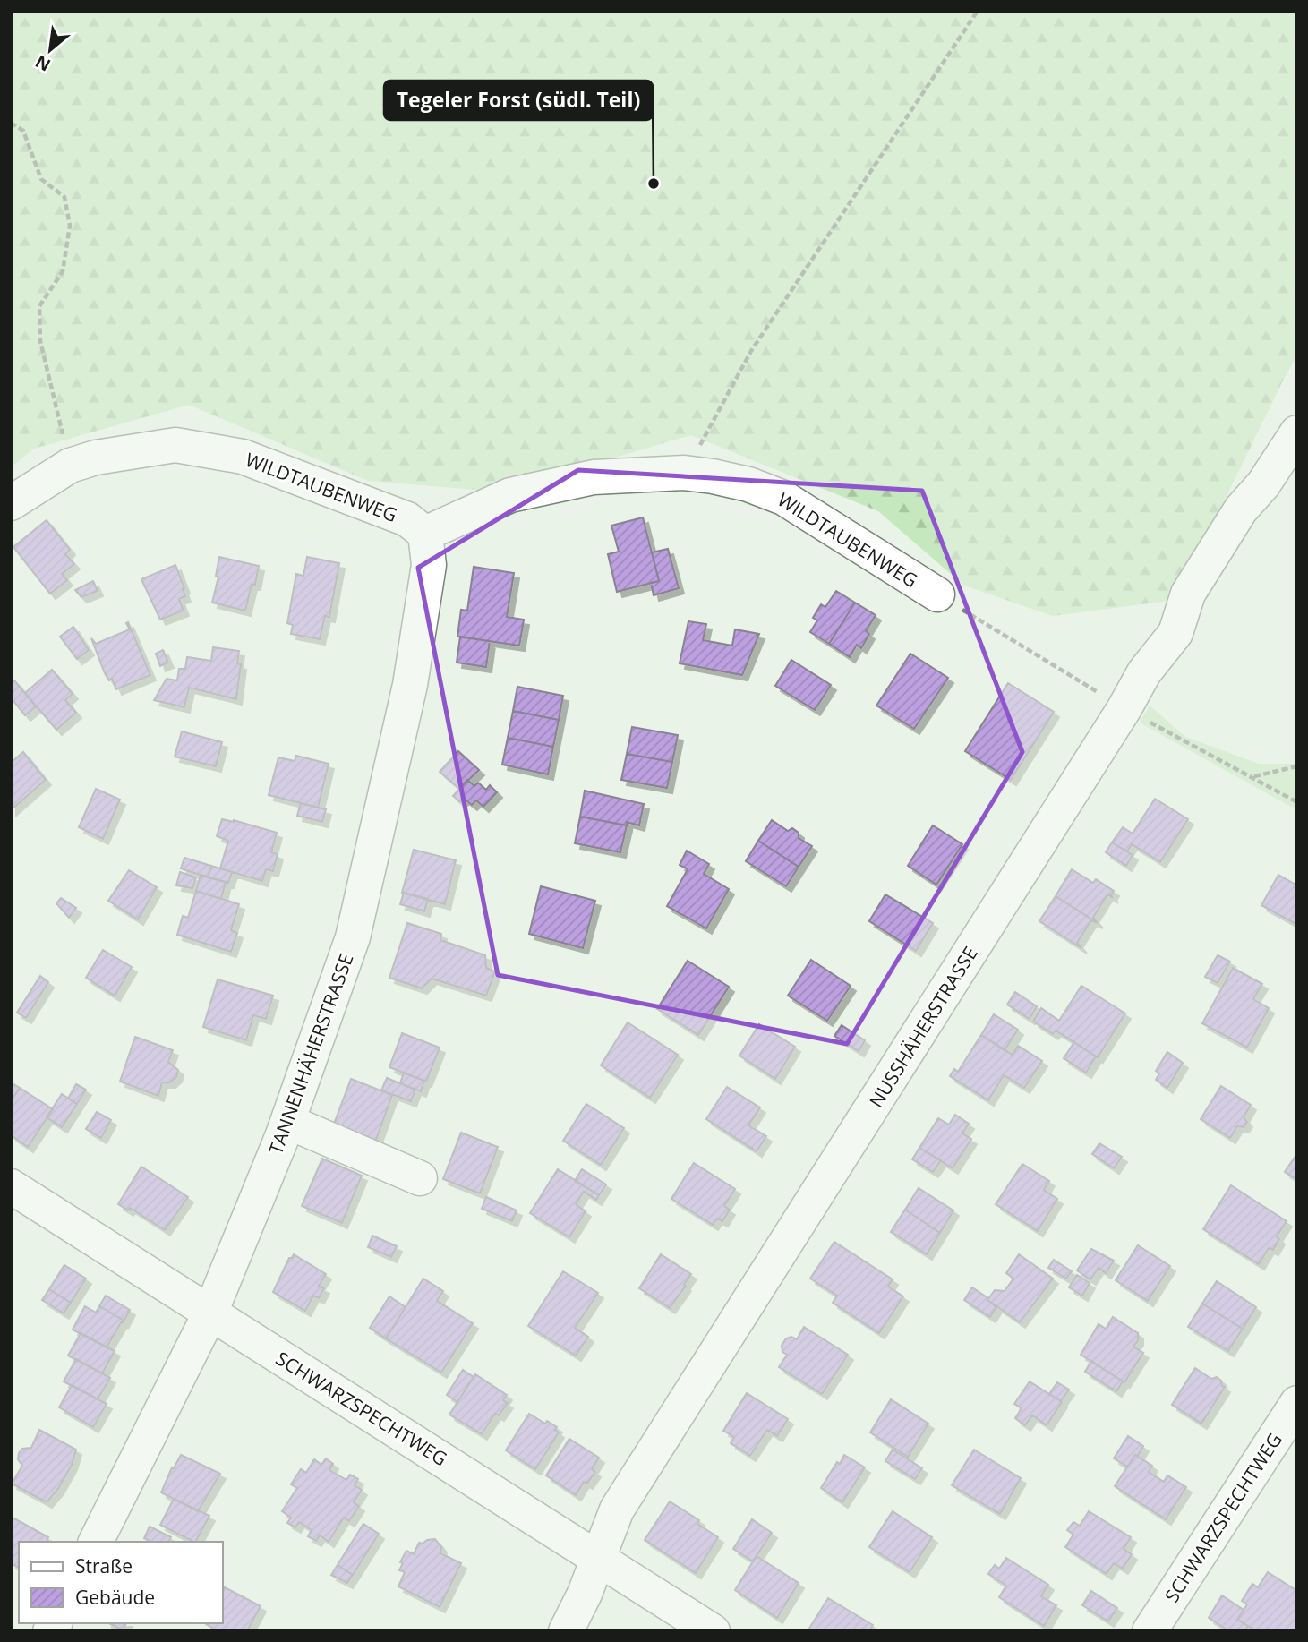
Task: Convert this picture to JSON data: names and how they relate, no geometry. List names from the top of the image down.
{
  "streets": {
    "street": [
      "WILDTAUBENWEG",
      "NUSSHÄHERSTRASSE",
      "TANNENHÄHERSTRASSE",
      "SCHWARZSPECHTWEG"
    ]
  },
  "crossings": [
    ["WILDTAUBENWEG", "TANNENHÄHERSTRASSE"],
    ["NUSSHÄHERSTRASSE", "SCHWARZSPECHTWEG"],
    ["TANNENHÄHERSTRASSE", "SCHWARZSPECHTWEG"]
  ],
  "places": ["Tegeler Forst (südl. Teil)"],
  "legend": ["Straße", "Gebäude"],
  "north": "bottom left"
}
